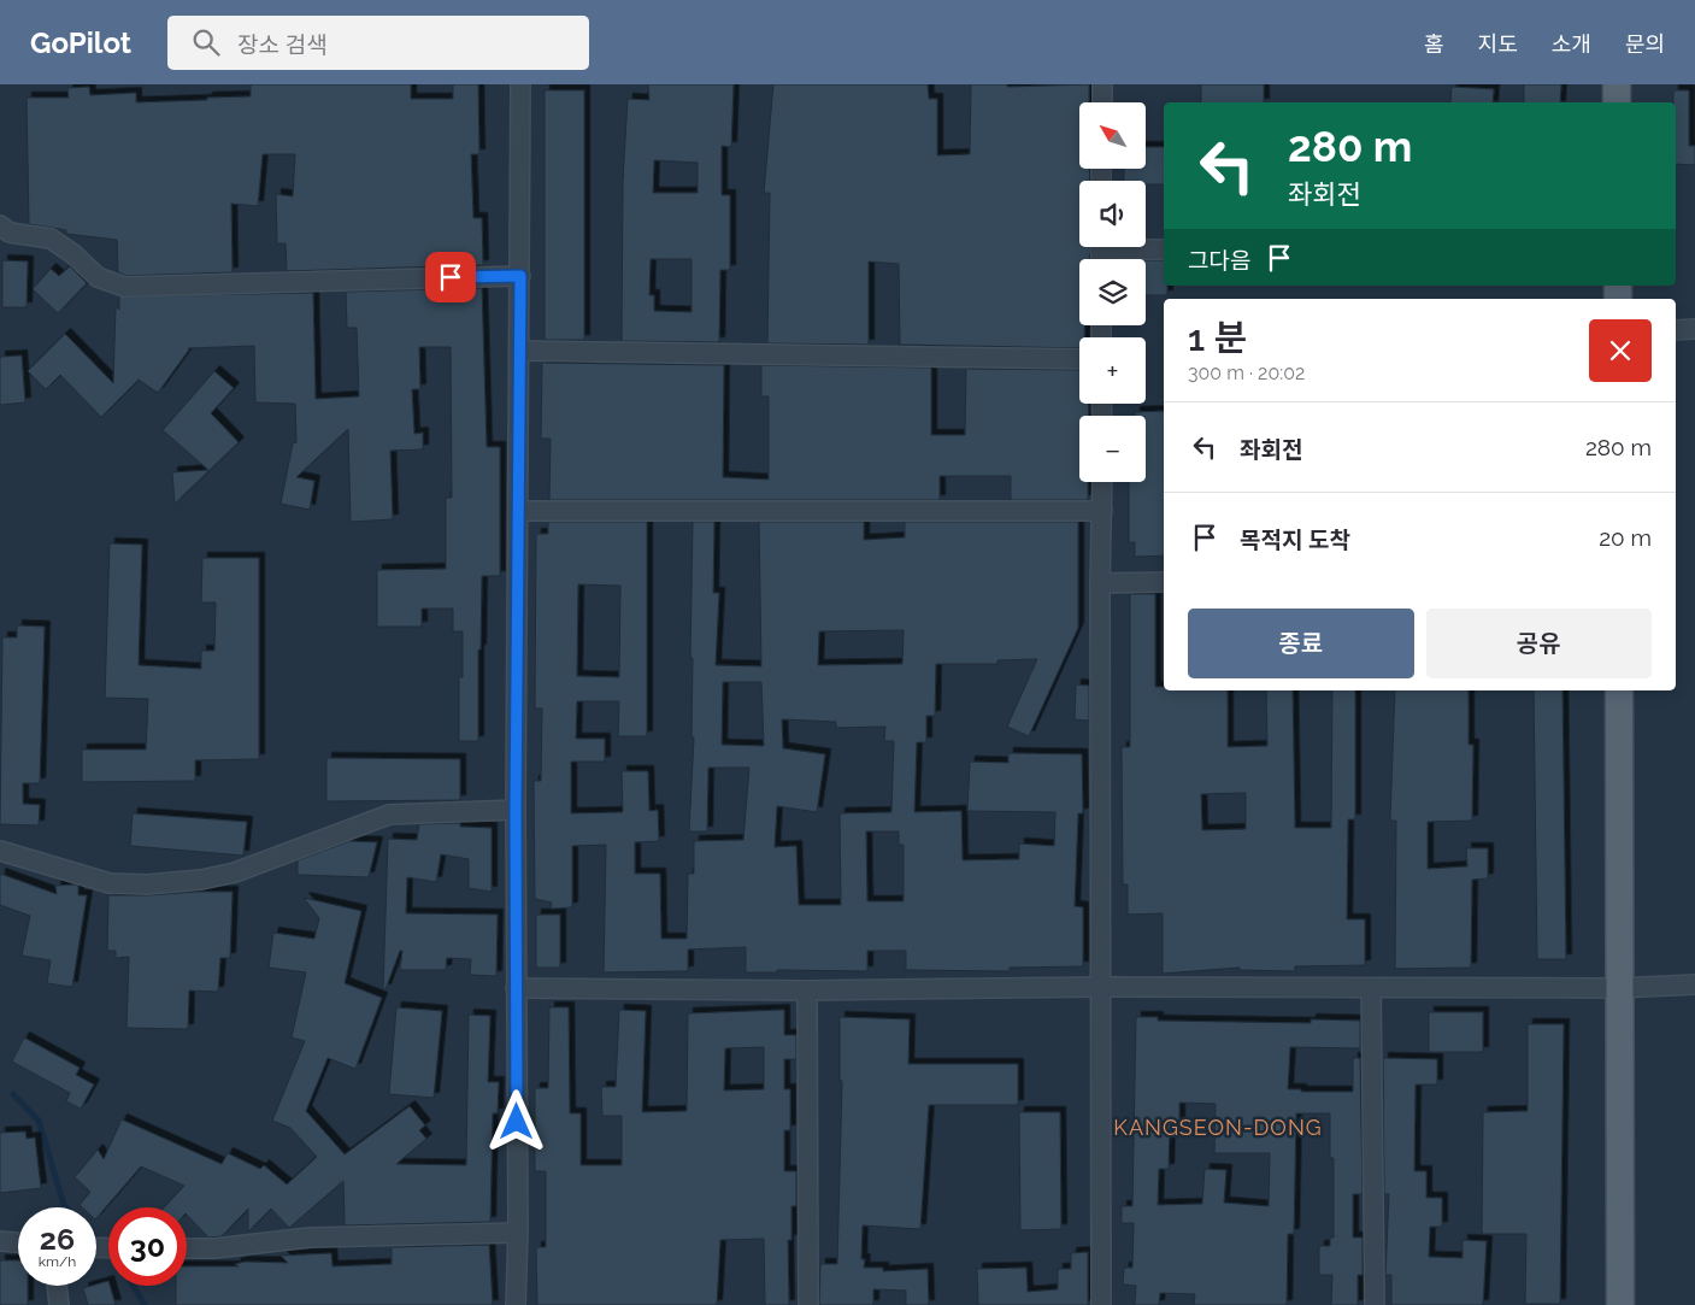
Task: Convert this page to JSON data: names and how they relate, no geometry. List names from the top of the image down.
{
  "districts": ["KANGSEON-DONG"],
  "north": "top left",
  "page": {
    "header": "GoPilot",
    "search": "장소 검색",
    "nav": [
      "홈",
      "지도",
      "소개",
      "문의"
    ],
    "map_buttons": ["+", "−"],
    "turn": ["280 m", "좌회전"],
    "then": "그다음",
    "heading": ["1 분", "300 m · 20:02"],
    "list": [
      {
        "name": "좌회전",
        "value": "280 m"
      },
      {
        "name": "목적지 도착",
        "value": "20 m"
      }
    ],
    "buttons": ["종료", "공유"],
    "speed": "26 km/h",
    "limit": "30"
  }
}
